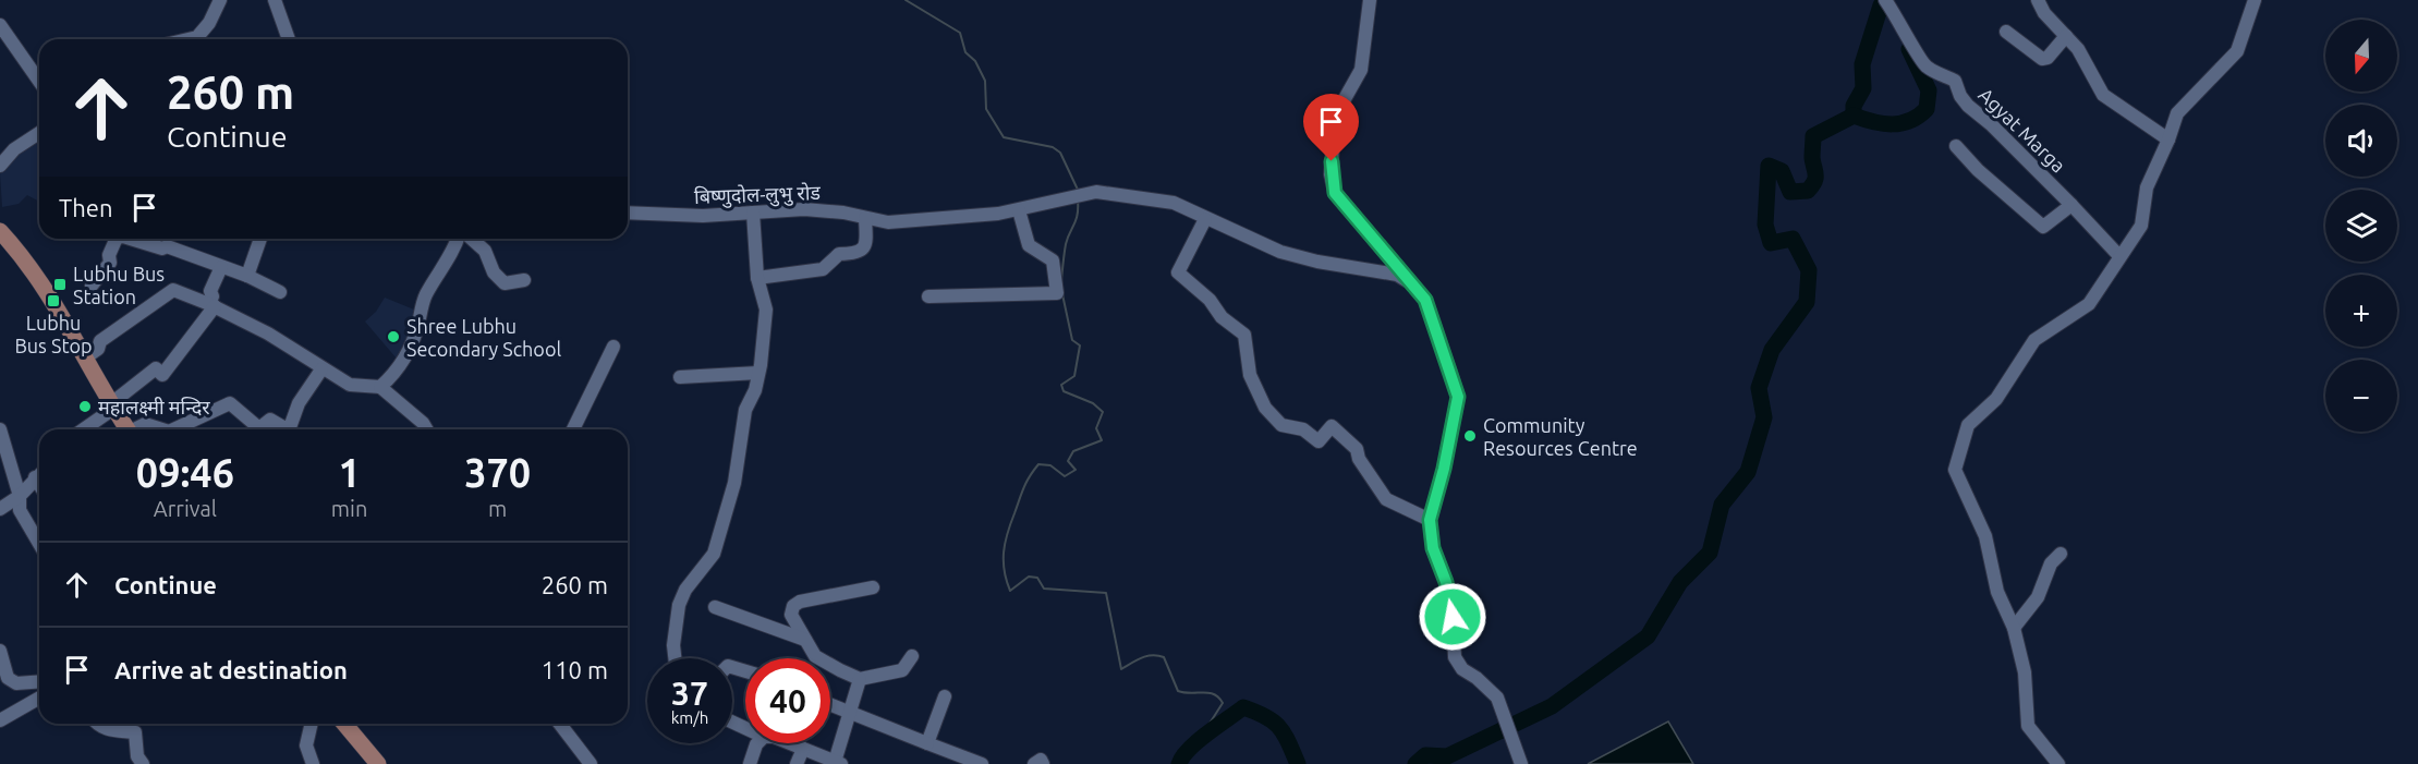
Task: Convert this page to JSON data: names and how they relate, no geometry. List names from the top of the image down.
{
  "streets": {
    "street": ["Agyat Marga", "बिष्णुदोल-लुभु रोड"]
  },
  "places": {
    "transit": ["Lubhu Bus Station", "Lubhu Bus Stop"],
    "other": ["Shree Lubhu Secondary School", "महालक्ष्मी मन्दिर", "Community Resources Centre"]
  },
  "north": "bottom",
  "page": {
    "map_buttons": ["+", "−"],
    "turn": ["260 m", "Continue"],
    "then": "Then",
    "eta": [
      "09:46",
      "Arrival",
      "1",
      "min",
      "370",
      "m"
    ],
    "list": [
      {
        "name": "Continue",
        "value": "260 m"
      },
      {
        "name": "Arrive at destination",
        "value": "110 m"
      }
    ],
    "speed": "37 km/h",
    "limit": "40"
  }
}
